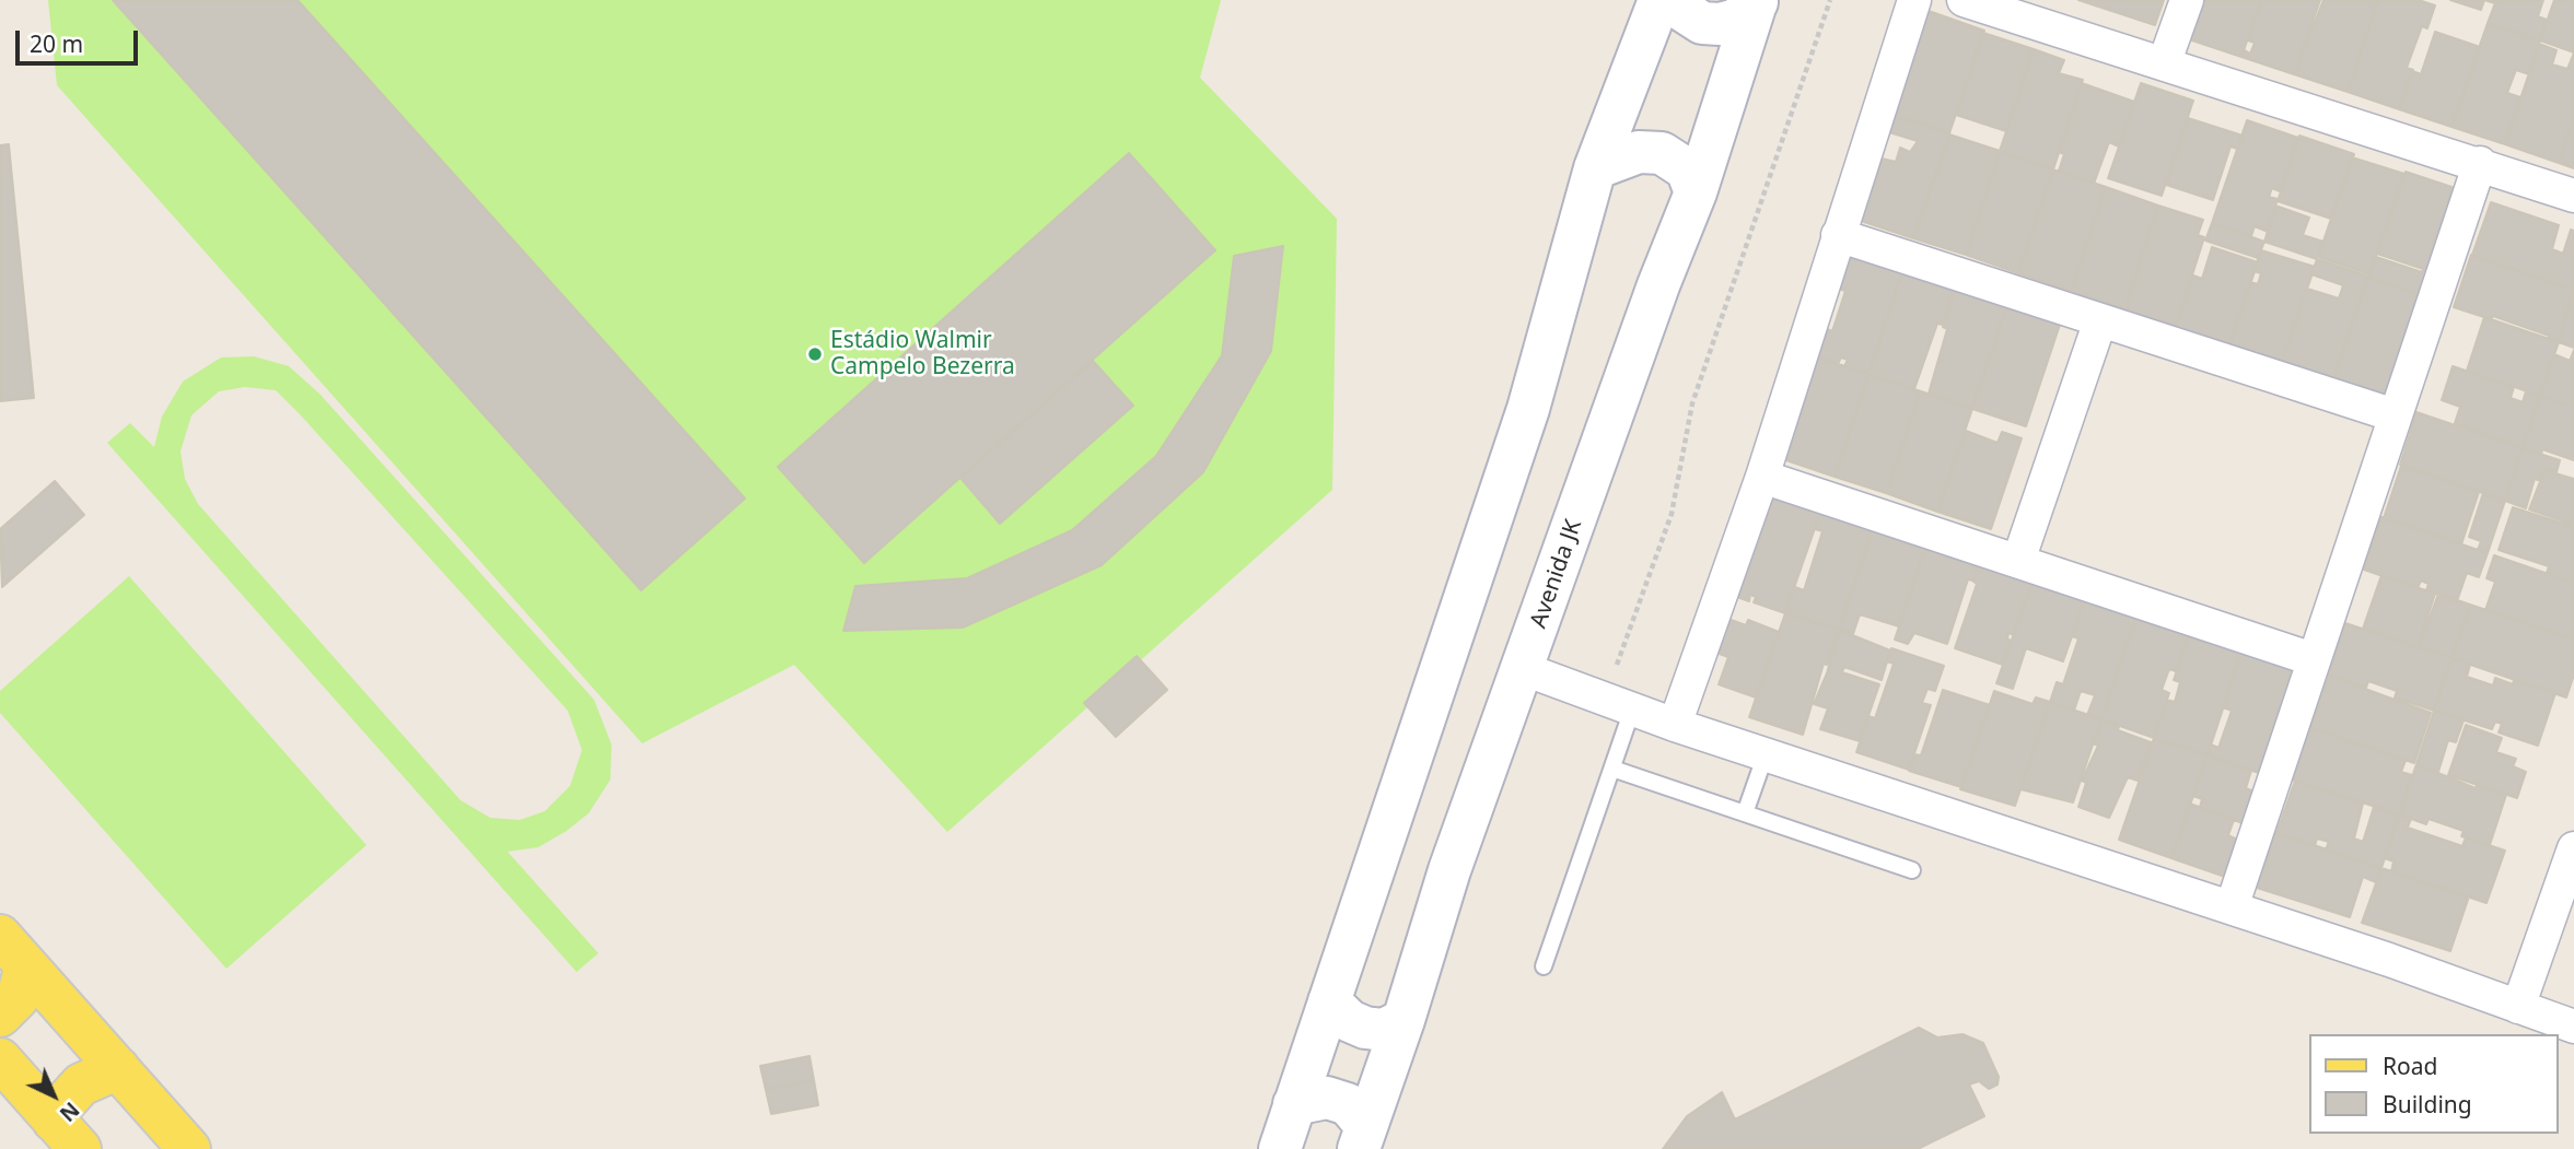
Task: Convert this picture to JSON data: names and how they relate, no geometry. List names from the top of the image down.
{
  "streets": {
    "main road": ["Avenida JK"]
  },
  "places": ["Estádio Walmir Campelo Bezerra"],
  "legend": ["Road", "Building"],
  "scale_bar": "20 m",
  "north": "bottom right"
}
